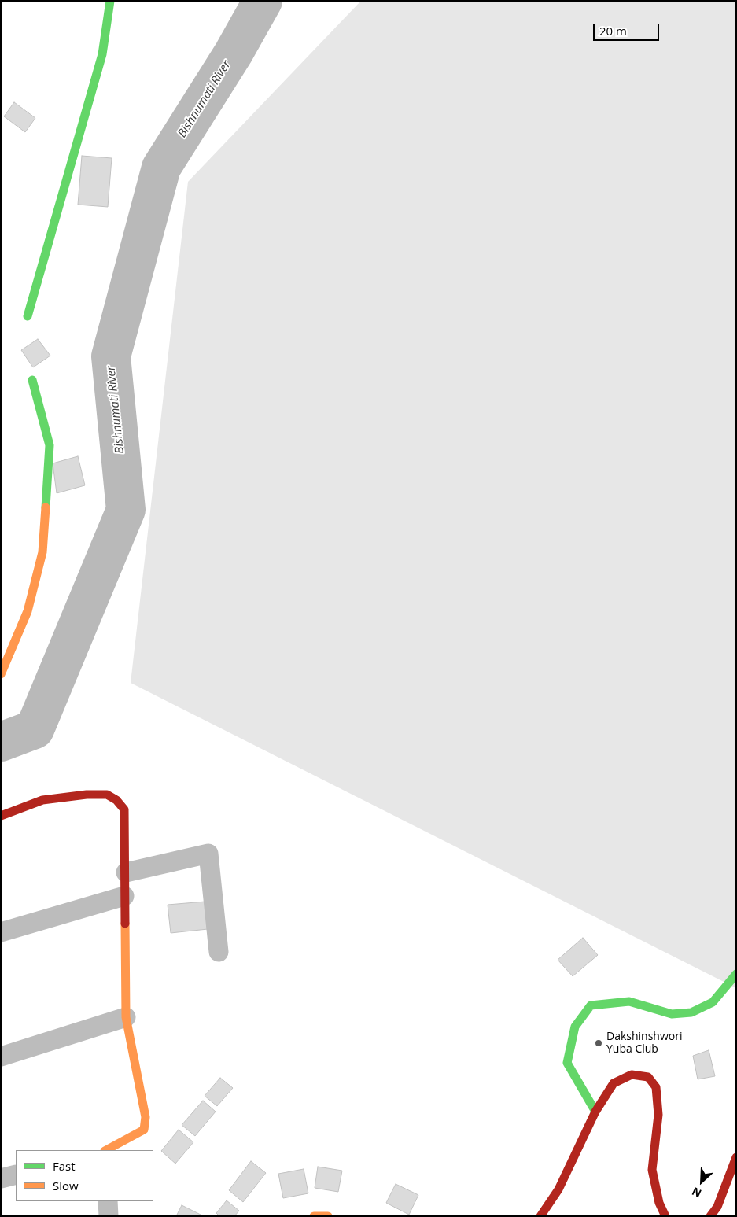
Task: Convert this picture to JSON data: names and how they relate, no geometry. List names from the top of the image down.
{
  "water": ["Bishnumati River"],
  "places": ["Dakshinshwori Yuba Club"],
  "legend": ["Fast", "Slow"],
  "scale_bar": "20 m",
  "north": "bottom left"
}
